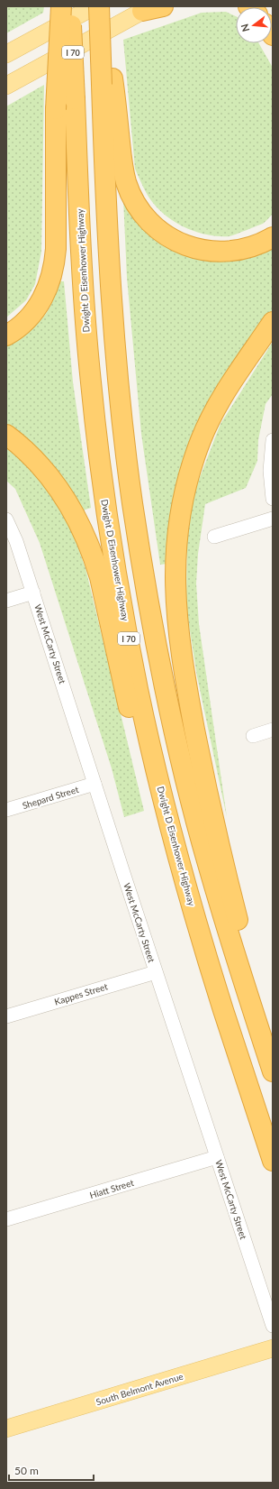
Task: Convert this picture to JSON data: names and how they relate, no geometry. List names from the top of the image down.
{
  "streets": {
    "highway": ["I 70", "Dwight D Eisenhower Highway"],
    "main road": ["South Belmont Avenue"],
    "street": [
      "West McCarty Street",
      "Shepard Street",
      "Kappes Street",
      "Hiatt Street"
    ]
  },
  "crossings": [
    ["West McCarty Street", "Shepard Street"],
    ["West McCarty Street", "Kappes Street"],
    ["West McCarty Street", "Hiatt Street"]
  ],
  "scale_bar": "50 m",
  "north": "left"
}
